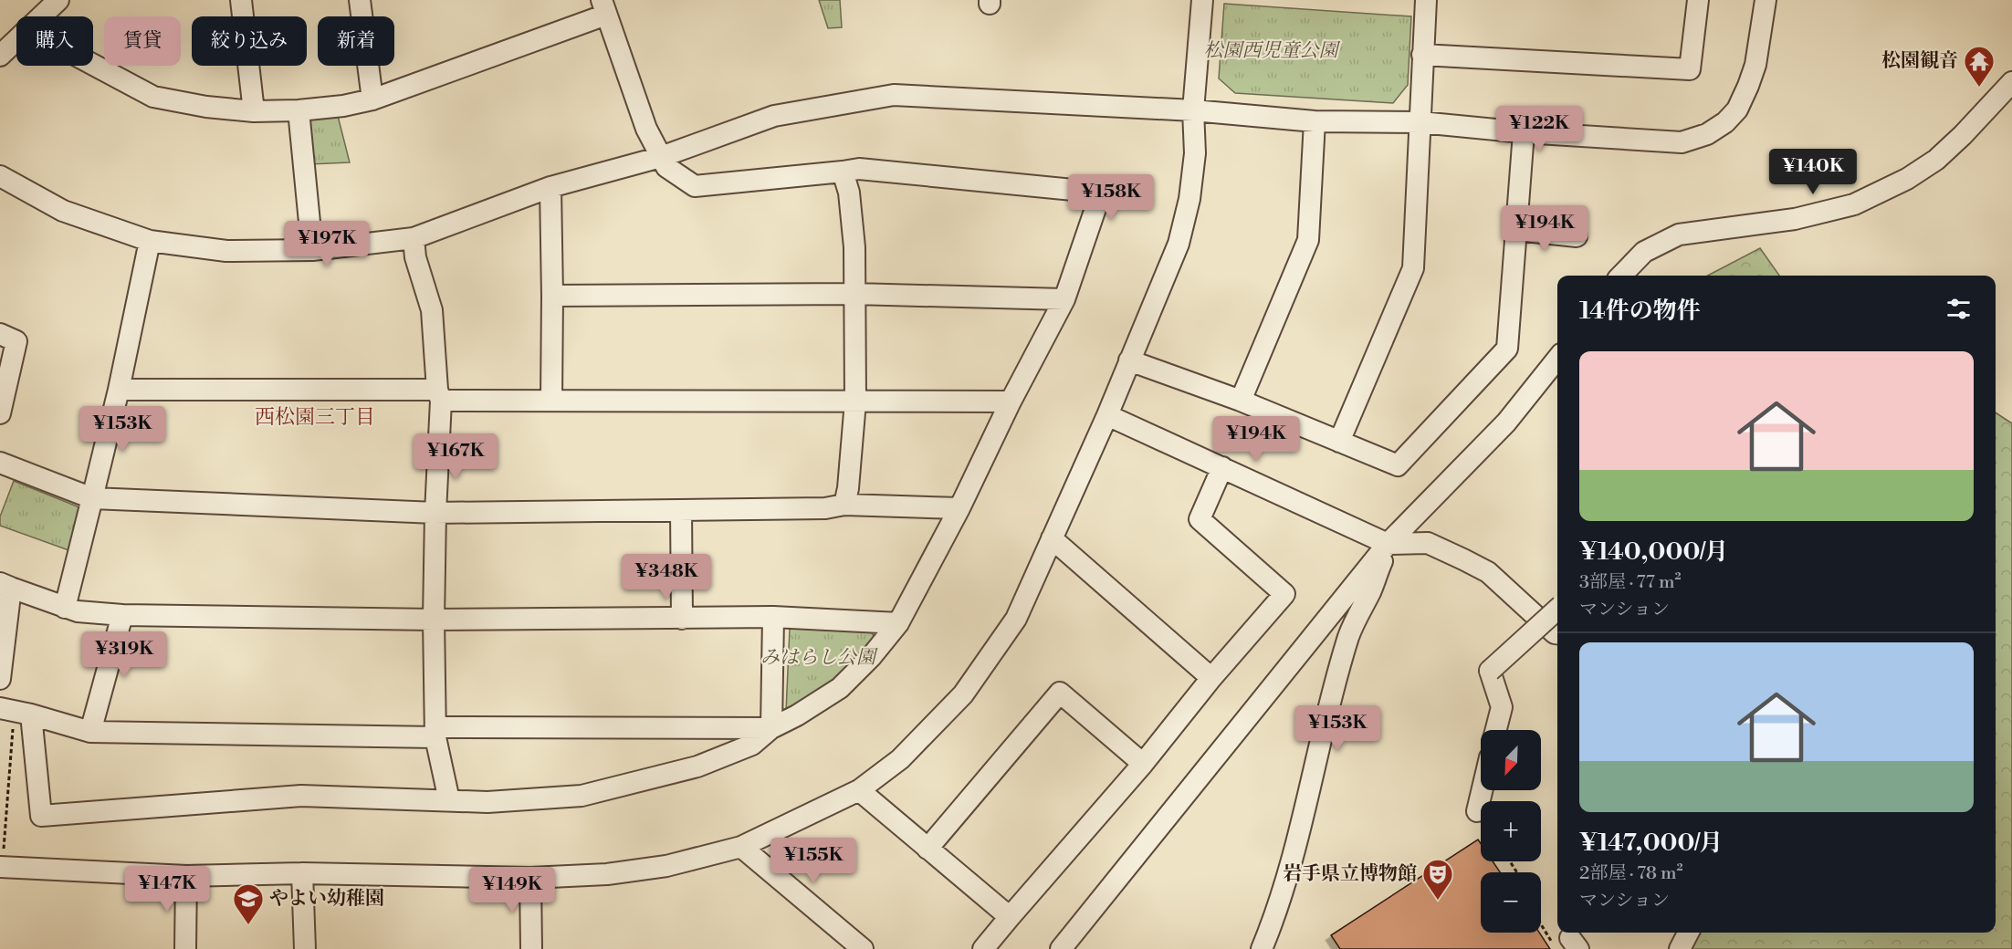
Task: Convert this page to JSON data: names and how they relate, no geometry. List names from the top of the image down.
{
  "districts": ["西松園三丁目"],
  "parks": ["松園西児童公園", "みはらし公園"],
  "places": {
    "temple": ["松園観音"],
    "theatre": ["岩手県立博物館"],
    "school or university": ["やよい幼稚園"]
  },
  "north": "bottom left",
  "page": {
    "chip": [
      "購入",
      "賃貸",
      "絞り込み",
      "新着"
    ],
    "price": [
      "¥122K",
      "¥140K",
      "¥158K",
      "¥194K",
      "¥197K",
      "¥153K",
      "¥194K",
      "¥167K",
      "¥348K",
      "¥319K",
      "¥153K",
      "¥155K",
      "¥147K",
      "¥149K"
    ],
    "heading": "14件の物件",
    "list": [
      {
        "name": "¥140,000/月",
        "note": "3部屋 · 77 m² · マンション"
      },
      {
        "name": "¥147,000/月",
        "note": "2部屋 · 78 m² · マンション"
      }
    ],
    "map_buttons": ["+", "−"]
  }
}
